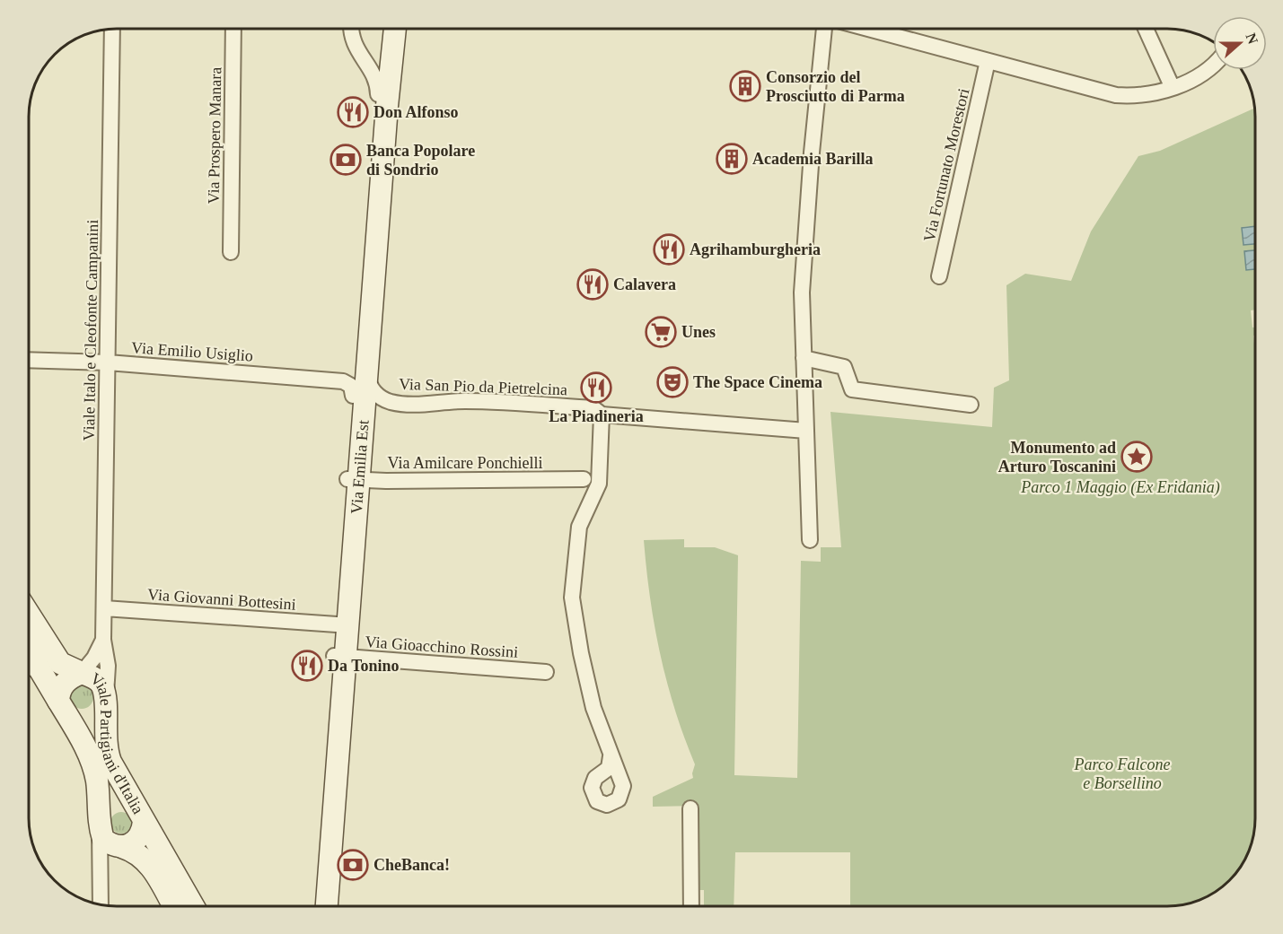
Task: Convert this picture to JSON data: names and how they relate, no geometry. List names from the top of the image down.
{
  "streets": {
    "main road": ["Via Emilia Est", "Viale Partigiani d'Italia"],
    "street": [
      "Via Prospero Manara",
      "Via Fortunato Morestori",
      "Viale Italo e Cleofonte Campanini",
      "Via Emilio Usiglio",
      "Via San Pio da Pietrelcina",
      "Via Amilcare Ponchielli",
      "Via Giovanni Bottesini",
      "Via Gioacchino Rossini"
    ]
  },
  "crossings": [
    ["Viale Italo e Cleofonte Campanini", "Via Emilio Usiglio"],
    ["Viale Italo e Cleofonte Campanini", "Via Giovanni Bottesini"],
    ["Viale Italo e Cleofonte Campanini", "Viale Partigiani d'Italia"],
    ["Via Emilio Usiglio", "Via Emilia Est"],
    ["Via San Pio da Pietrelcina", "Via Emilia Est"],
    ["Via Amilcare Ponchielli", "Via Emilia Est"],
    ["Via Emilia Est", "Via Giovanni Bottesini"],
    ["Via Emilia Est", "Via Gioacchino Rossini"]
  ],
  "parks": ["Parco 1 Maggio (Ex Eridania)", "Parco Falcone e Borsellino"],
  "places": {
    "building": ["Consorzio del Prosciutto di Parma", "Academia Barilla"],
    "restaurant": [
      "Don Alfonso",
      "Agrihamburgheria",
      "Calavera",
      "La Piadineria",
      "Da Tonino"
    ],
    "bank": ["Banca Popolare di Sondrio", "CheBanca!"],
    "supermarket": ["Unes"],
    "theatre": ["The Space Cinema"],
    "place": ["Monumento ad Arturo Toscanini"]
  },
  "north": "right"
}
